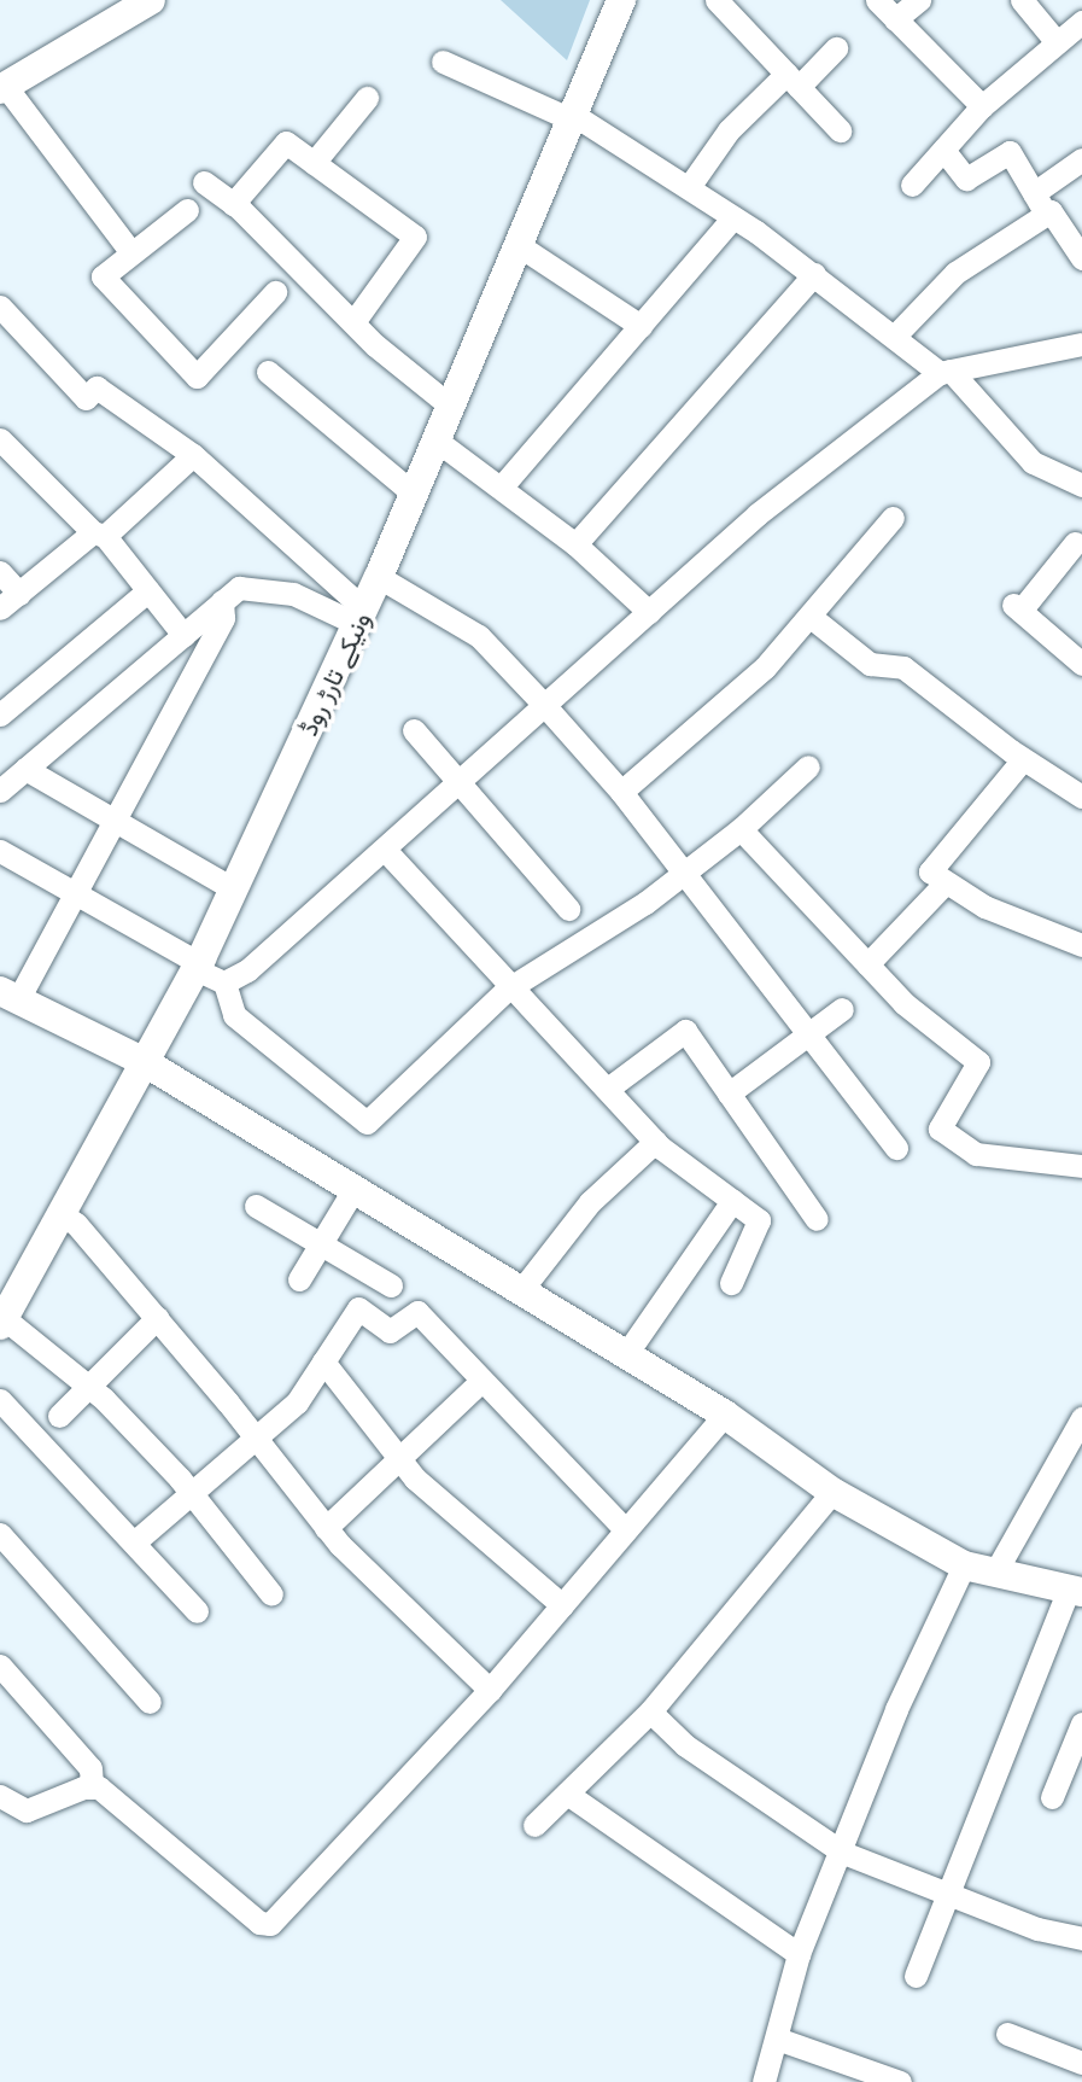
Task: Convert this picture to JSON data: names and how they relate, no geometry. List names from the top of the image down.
{
  "streets": {
    "main road": ["ونیکے تارڑ روڈ"]
  }
}
